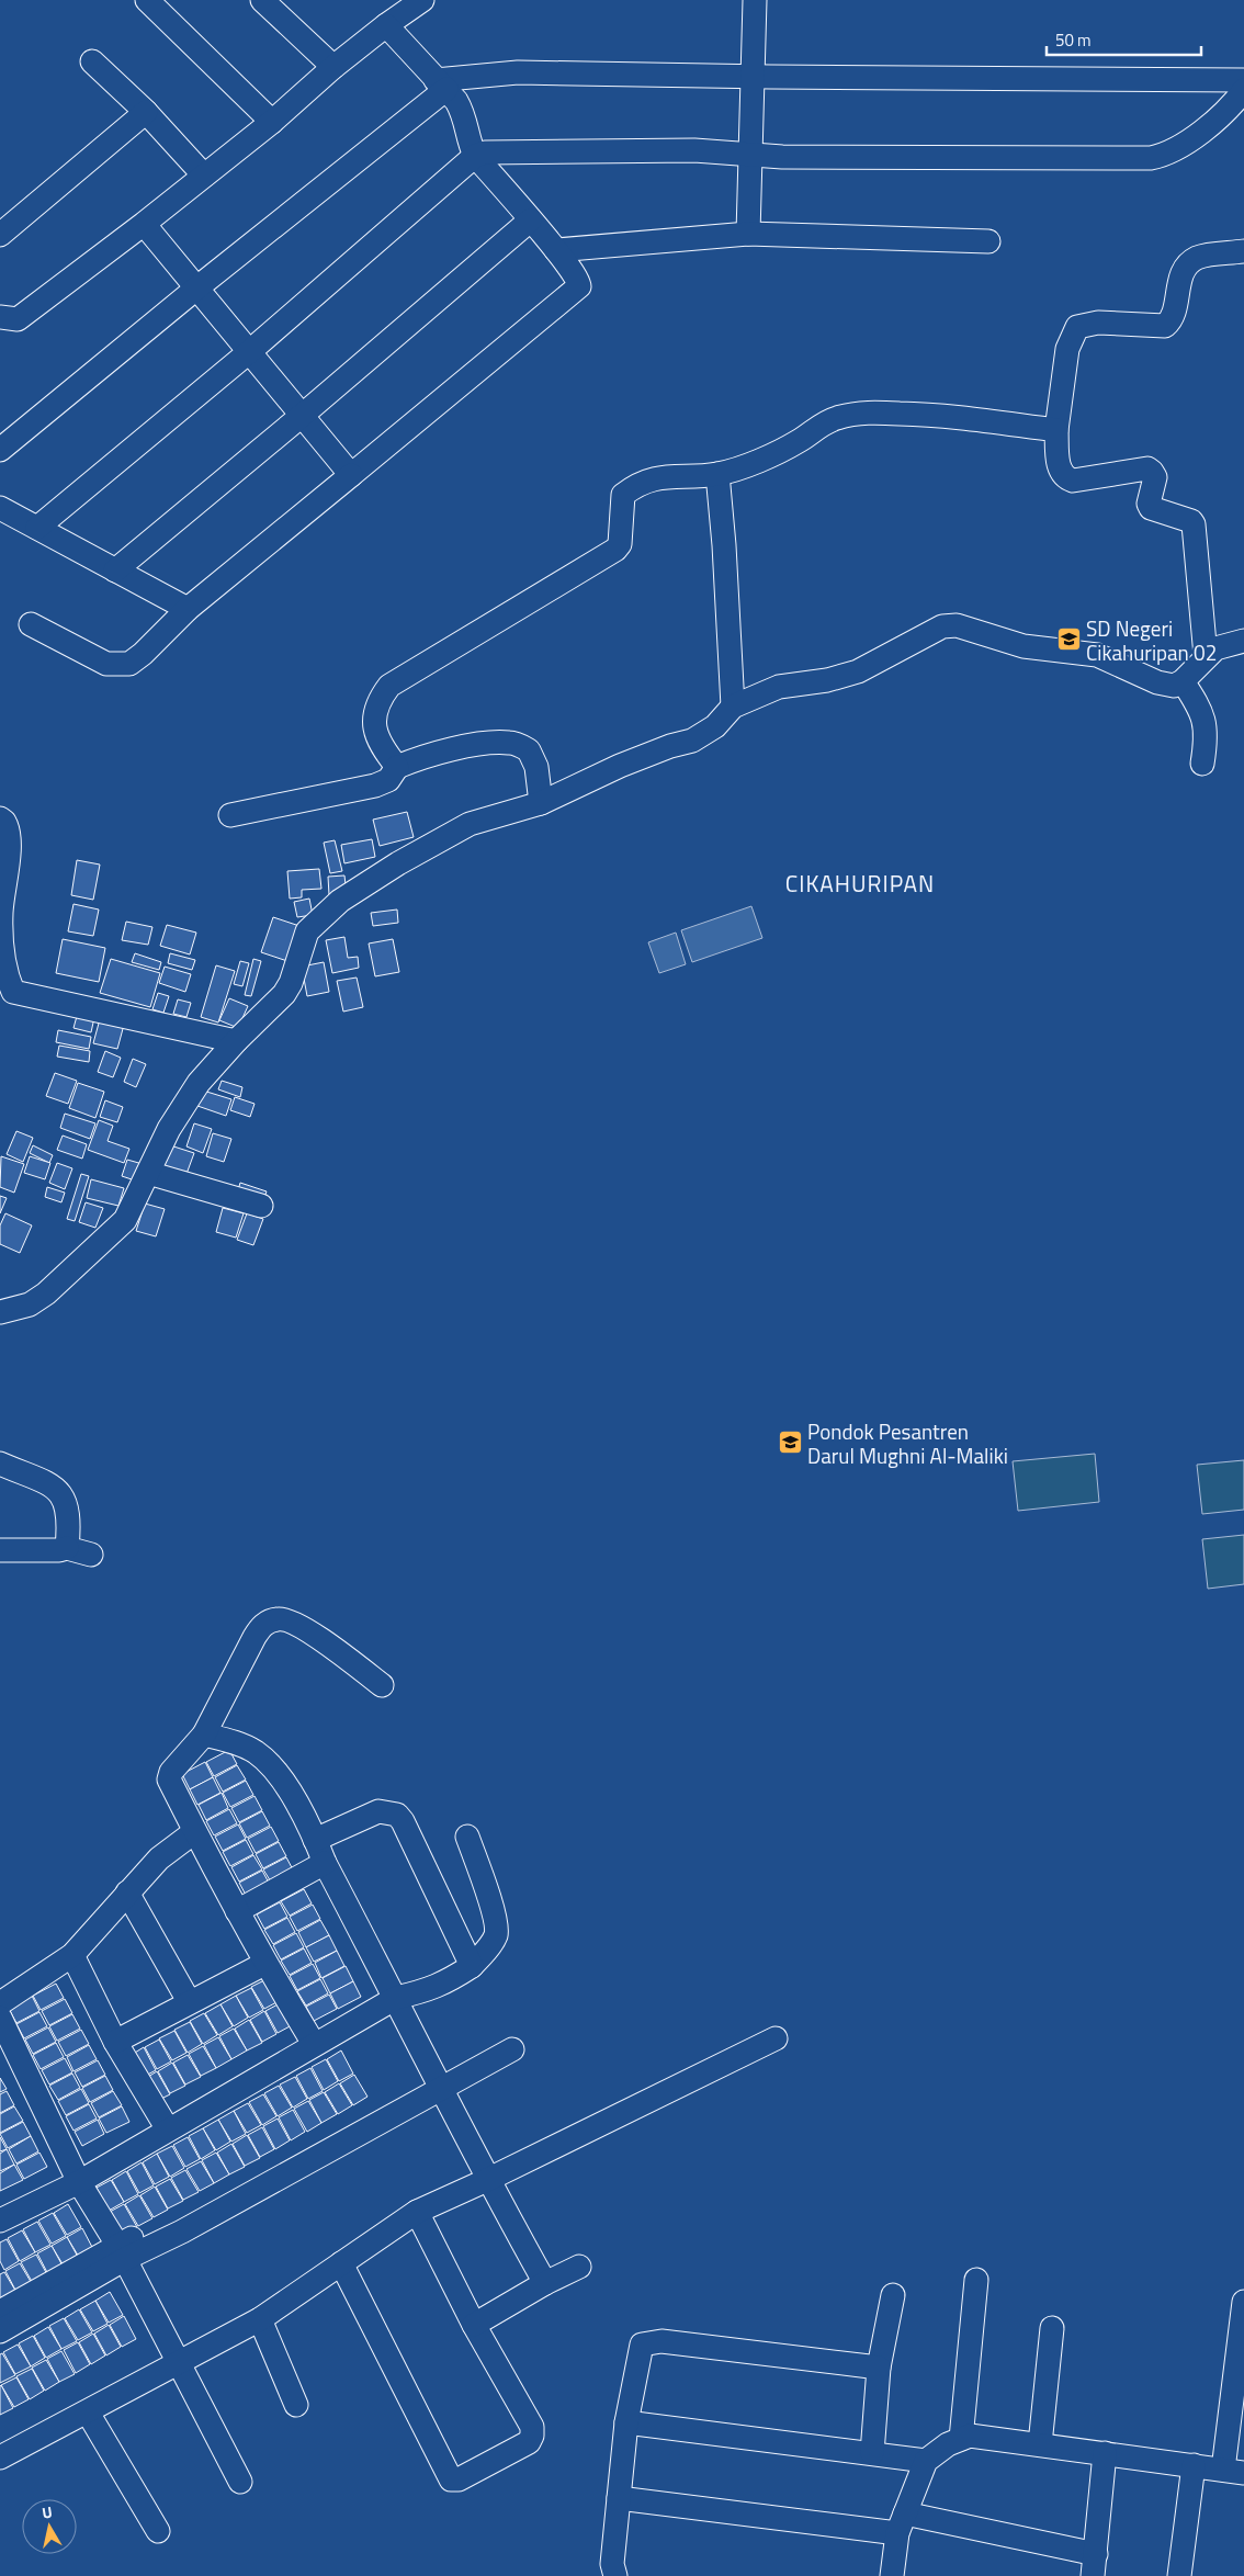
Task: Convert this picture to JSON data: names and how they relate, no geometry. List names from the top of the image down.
{
  "districts": ["CIKAHURIPAN"],
  "places": {
    "school or university": ["SD Negeri Cikahuripan 02", "Pondok Pesantren Darul Mughni Al-Maliki"]
  },
  "scale_bar": "50 m",
  "north": "top"
}
